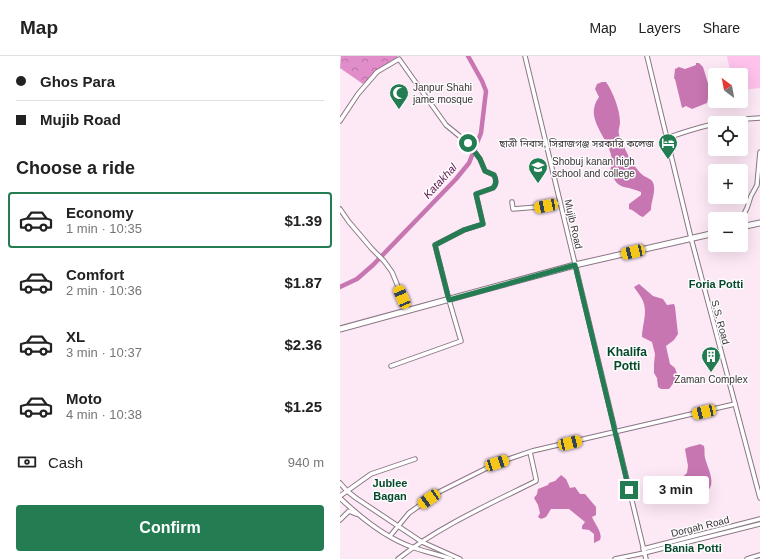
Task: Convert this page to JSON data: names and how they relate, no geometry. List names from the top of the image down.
{
  "streets": {
    "street": ["Mujib Road", "S.S. Road", "Dorgah Road"]
  },
  "crossings": [
    ["Mujib Road", "Dorgah Road"]
  ],
  "districts": [
    "Foria Potti",
    "Khalifa Potti",
    "Jublee Bagan",
    "Bania Potti"
  ],
  "water": ["Katakhal"],
  "places": {
    "mosque": ["Janpur Shahi jame mosque"],
    "hotel": ["ছাত্রী নিবাস, সিরাজগঞ্জ সরকারি কলেজ"],
    "school or university": ["Shobuj kanan high school and college"],
    "building": ["Zaman Complex"]
  },
  "north": "top left",
  "page": {
    "header": "Map",
    "nav": ["Map", "Layers", "Share"],
    "banner": ["Ghos Para", "Mujib Road"],
    "map_buttons": ["+", "−"],
    "heading": "Choose a ride",
    "list": [
      {
        "name": "Economy",
        "note": "1 min · 10:35",
        "value": "$1.39"
      },
      {
        "name": "Comfort",
        "note": "2 min · 10:36",
        "value": "$1.87"
      },
      {
        "name": "XL",
        "note": "3 min · 10:37",
        "value": "$2.36"
      },
      {
        "name": "Moto",
        "note": "4 min · 10:38",
        "value": "$1.25"
      }
    ],
    "pay": ["Cash", "940 m"],
    "bubble": "3 min",
    "buttons": "Confirm"
  }
}
